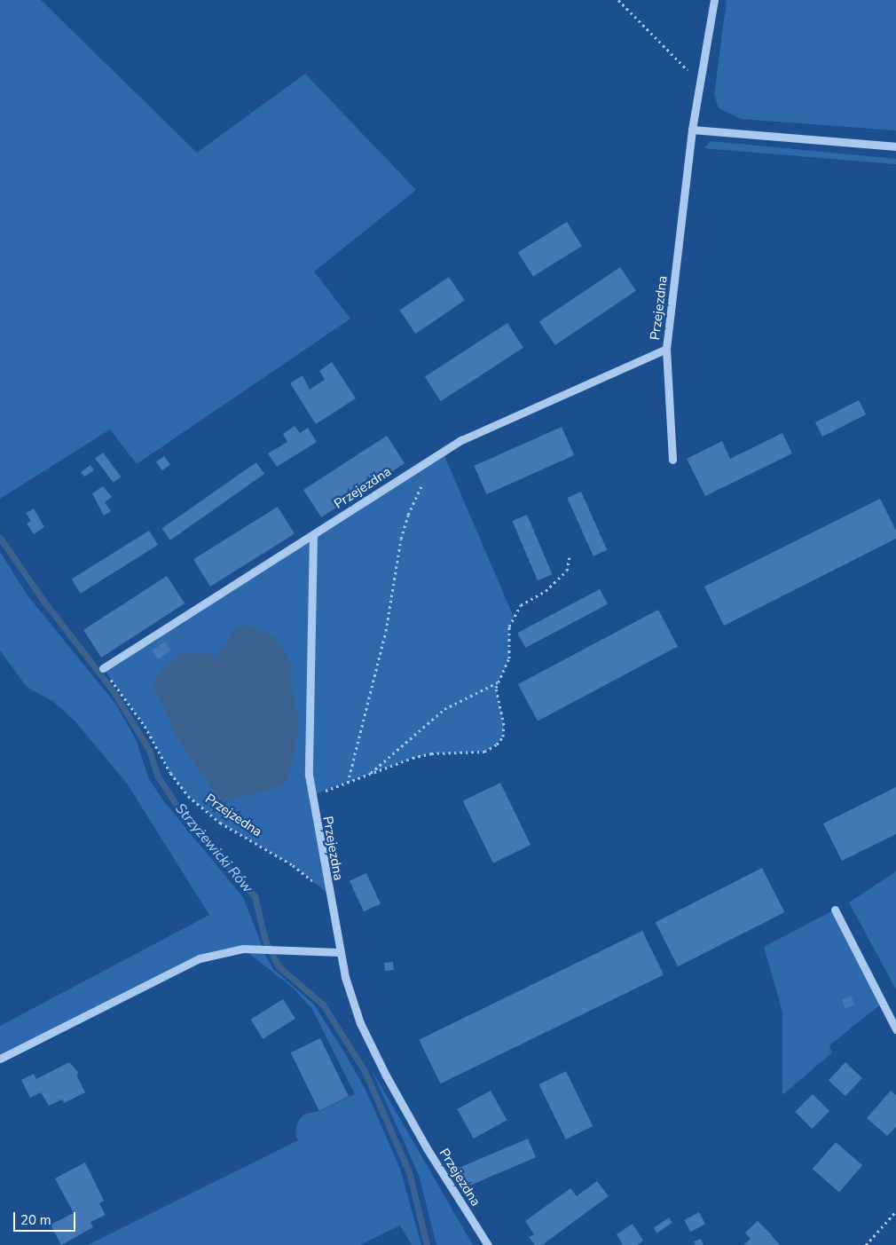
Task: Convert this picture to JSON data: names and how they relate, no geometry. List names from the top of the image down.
{
  "streets": {
    "street": ["Przejezdna"],
    "path": ["Przejzedna"]
  },
  "crossings": [
    ["Przejezdna", "Przejzedna"]
  ],
  "water": ["Strzyżewicki Rów"],
  "scale_bar": "20 m"
}
